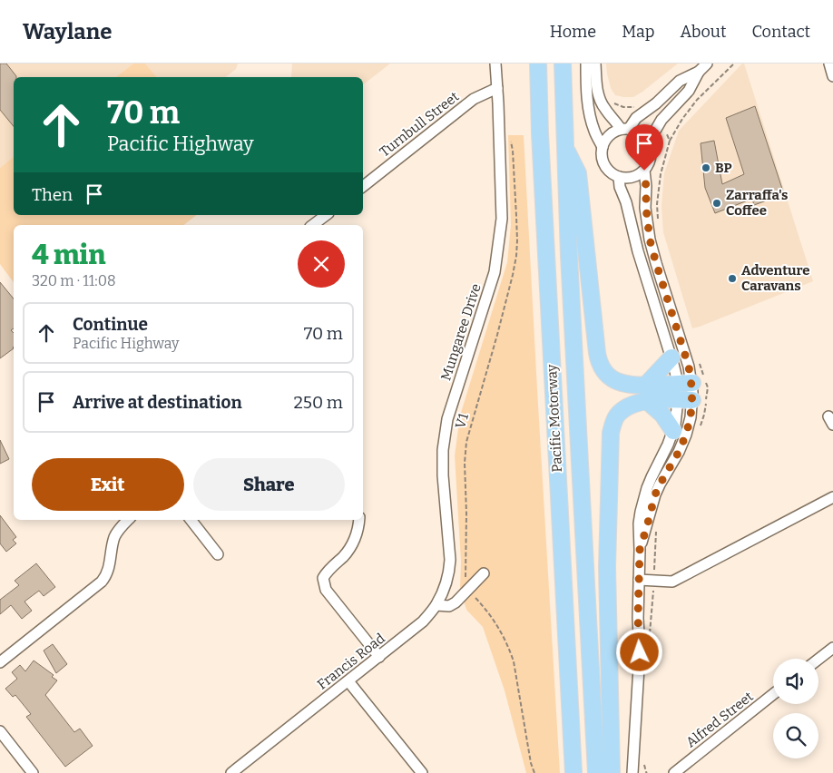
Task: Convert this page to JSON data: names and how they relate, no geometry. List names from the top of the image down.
{
  "streets": {
    "highway": ["Pacific Motorway"],
    "street": [
      "Turnbull Street",
      "Mungaree Drive",
      "Francis Road",
      "Alfred Street"
    ],
    "path": ["V1"]
  },
  "crossings": [
    ["Turnbull Street", "Mungaree Drive"],
    ["Mungaree Drive", "Francis Road"]
  ],
  "places": ["BP", "Zarraffa's Coffee", "Adventure Caravans"],
  "page": {
    "header": "Waylane",
    "nav": [
      "Home",
      "Map",
      "About",
      "Contact"
    ],
    "turn": ["70 m", "Pacific Highway"],
    "then": "Then",
    "heading": ["4 min", "320 m · 11:08"],
    "list": [
      {
        "name": "Continue",
        "note": "Pacific Highway",
        "value": "70 m"
      },
      {
        "name": "Arrive at destination",
        "value": "250 m"
      }
    ],
    "buttons": ["Exit", "Share"]
  }
}
